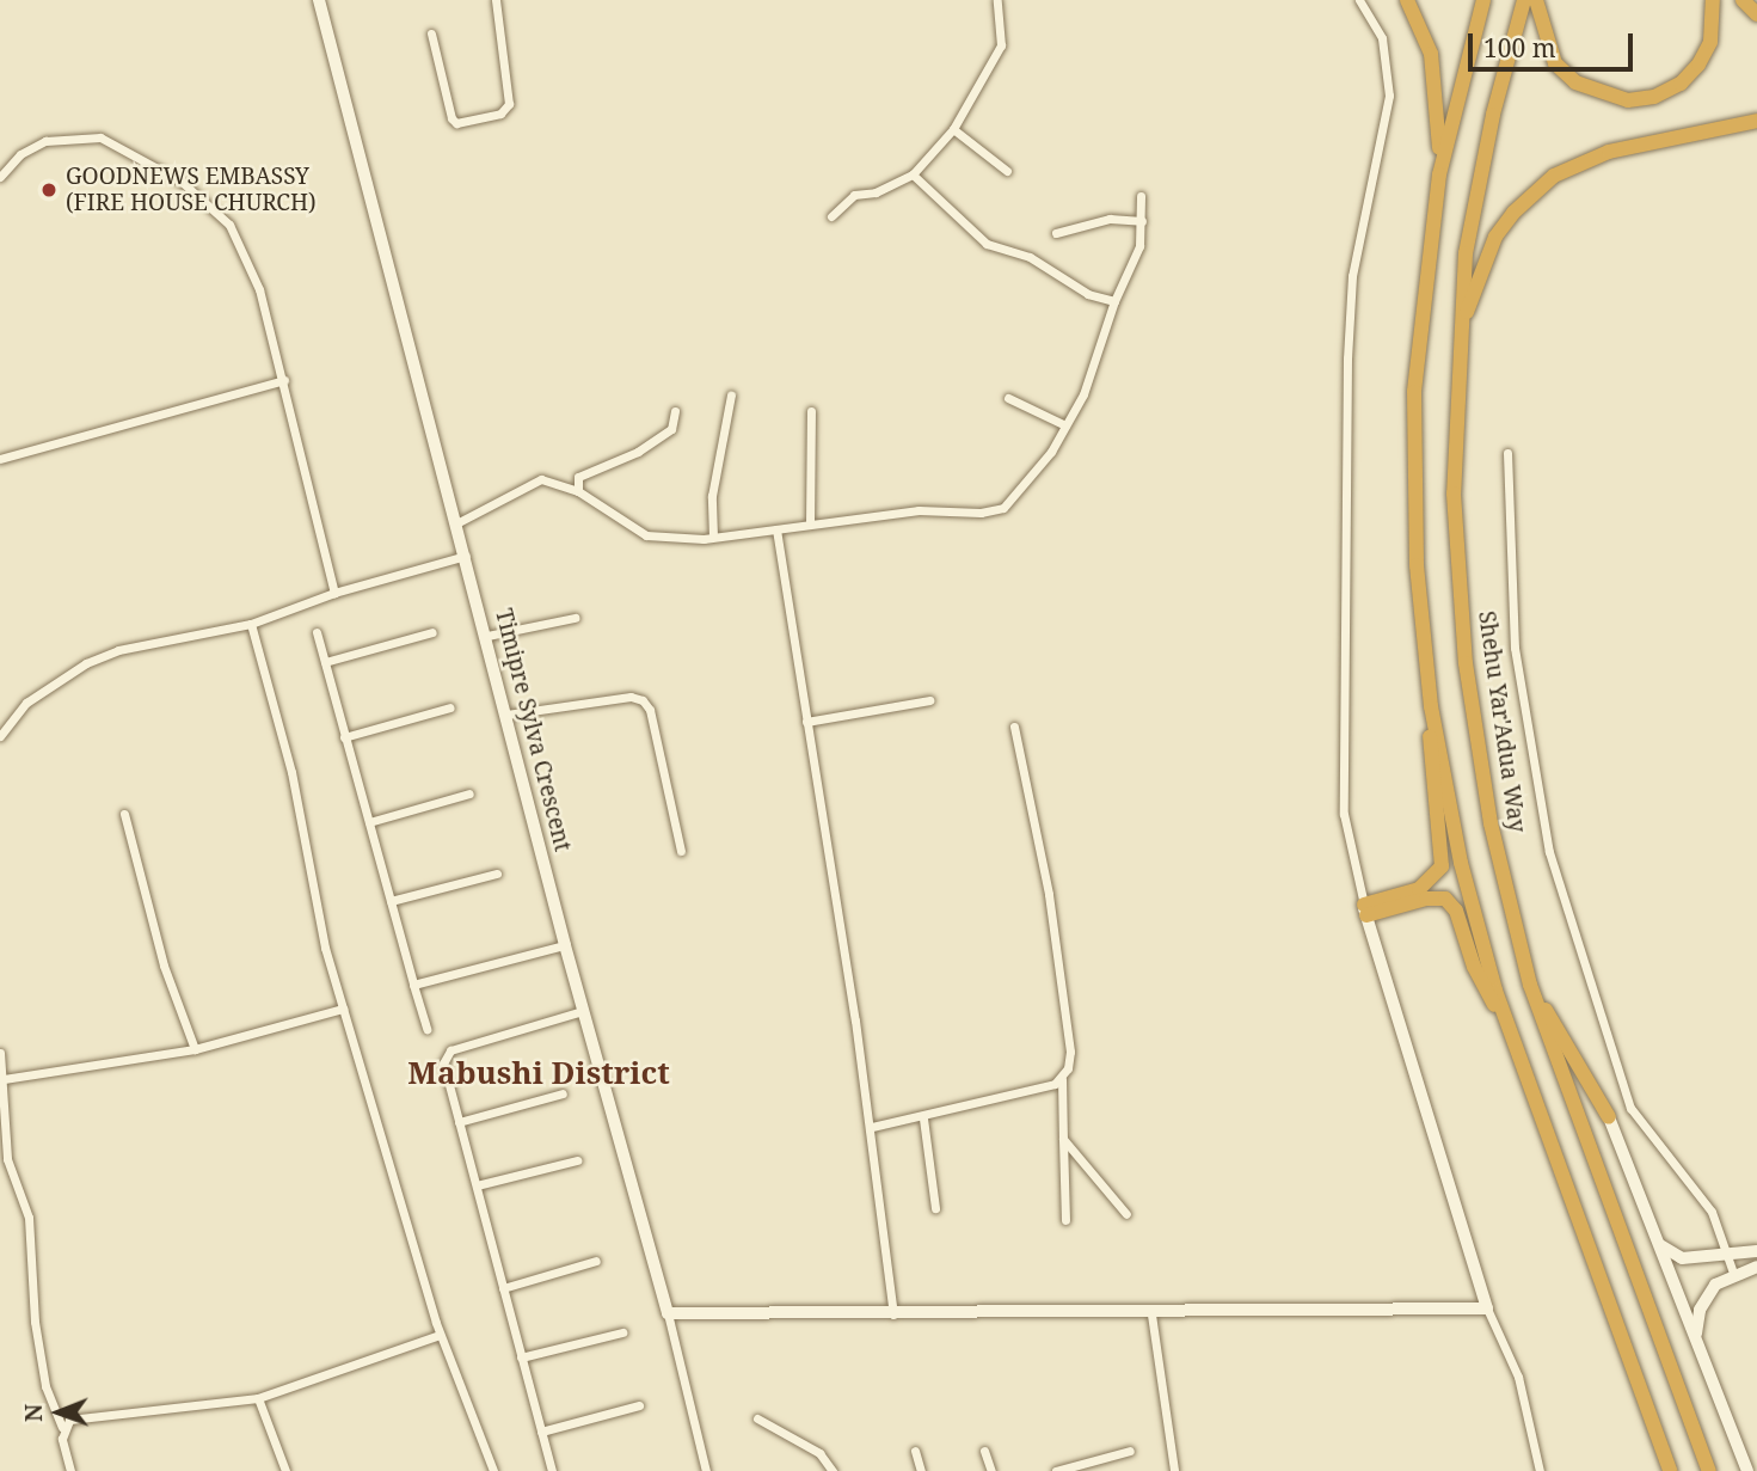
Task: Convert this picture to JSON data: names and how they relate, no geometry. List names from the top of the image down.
{
  "streets": {
    "highway": ["Shehu Yar'Adua Way"],
    "street": ["Timipre Sylva Crescent"]
  },
  "districts": ["Mabushi District"],
  "places": ["GOODNEWS EMBASSY (FIRE HOUSE CHURCH)"],
  "scale_bar": "100 m",
  "north": "left"
}
